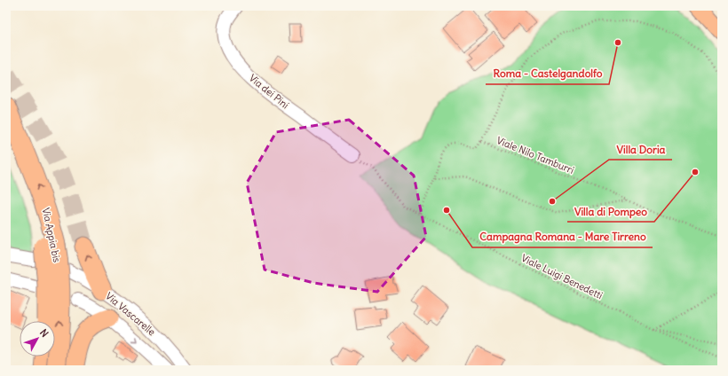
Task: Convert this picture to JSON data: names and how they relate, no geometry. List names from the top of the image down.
{
  "streets": {
    "highway": ["Via Appia bis"],
    "street": ["Via dei Pini", "Via Vascarelle"],
    "path": ["Viale Nilo Tamburri", "Viale Luigi Benedetti"]
  },
  "places": [
    "Roma - Castelgandolfo",
    "Villa di Pompeo",
    "Villa Doria",
    "Campagna Romana - Mare Tirreno"
  ],
  "north": "top right"
}
